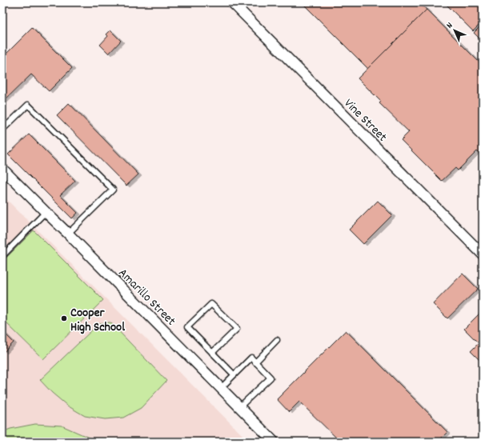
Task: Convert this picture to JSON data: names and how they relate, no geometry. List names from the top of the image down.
{
  "streets": {
    "street": ["Vine Street", "Amarillo Street"]
  },
  "places": ["Cooper High School"],
  "north": "top left"
}
